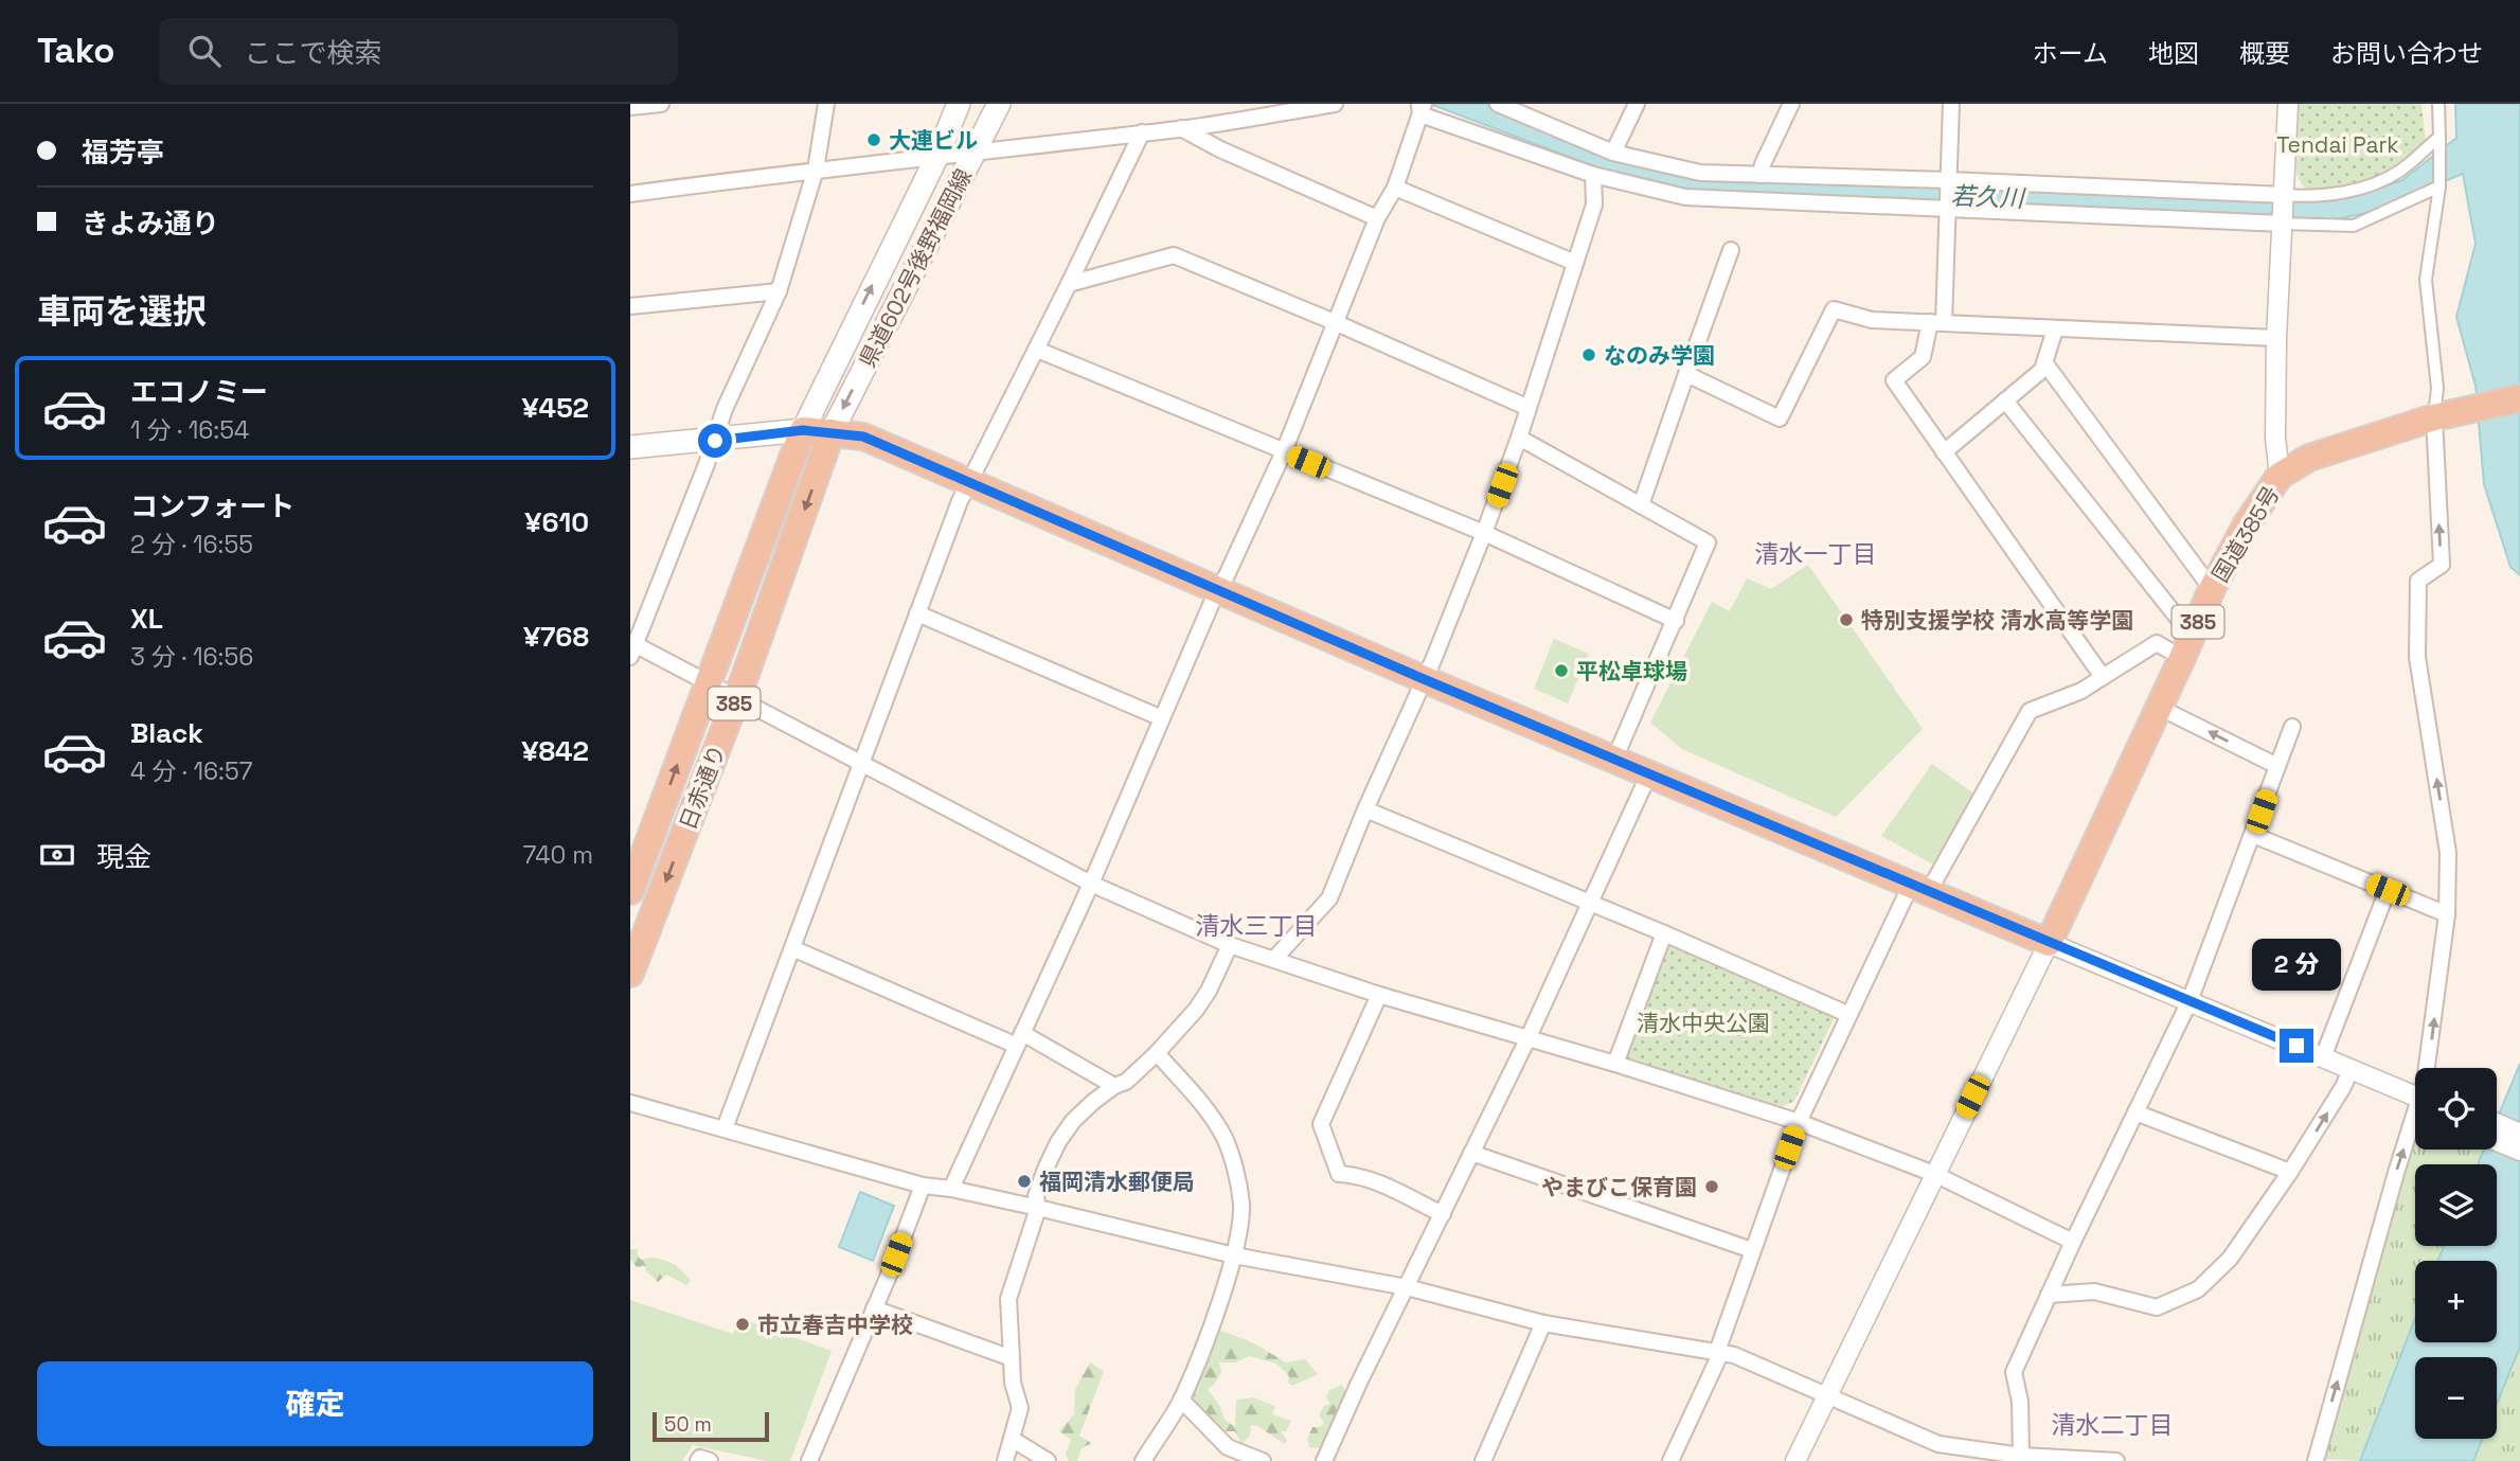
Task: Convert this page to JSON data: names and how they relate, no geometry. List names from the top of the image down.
{
  "streets": {
    "highway": ["国道385号", "385", "日赤通り"],
    "main road": ["県道602号後野福岡線"]
  },
  "crossings": [
    ["県道602号後野福岡線", "日赤通り"]
  ],
  "districts": ["清水一丁目", "清水三丁目", "清水二丁目"],
  "water": ["若久川"],
  "parks": ["Tendai Park", "清水中央公園"],
  "places": [
    "大連ビル",
    "なのみ学園",
    "特別支援学校 清水高等学園",
    "平松卓球場",
    "福岡清水郵便局",
    "やまびこ保育園",
    "市立春吉中学校"
  ],
  "scale_bar": "50 m",
  "page": {
    "header": "Tako",
    "search": "ここで検索",
    "nav": [
      "ホーム",
      "地図",
      "概要",
      "お問い合わせ"
    ],
    "banner": ["福芳亭", "きよみ通り"],
    "heading": "車両を選択",
    "list": [
      {
        "name": "エコノミー",
        "note": "1 分 · 16:54",
        "value": "¥452"
      },
      {
        "name": "コンフォート",
        "note": "2 分 · 16:55",
        "value": "¥610"
      },
      {
        "name": "XL",
        "note": "3 分 · 16:56",
        "value": "¥768"
      },
      {
        "name": "Black",
        "note": "4 分 · 16:57",
        "value": "¥842"
      }
    ],
    "pay": ["現金", "740 m"],
    "bubble": "2 分",
    "map_buttons": ["+", "−"],
    "buttons": "確定",
    "scale": "50 m"
  }
}
